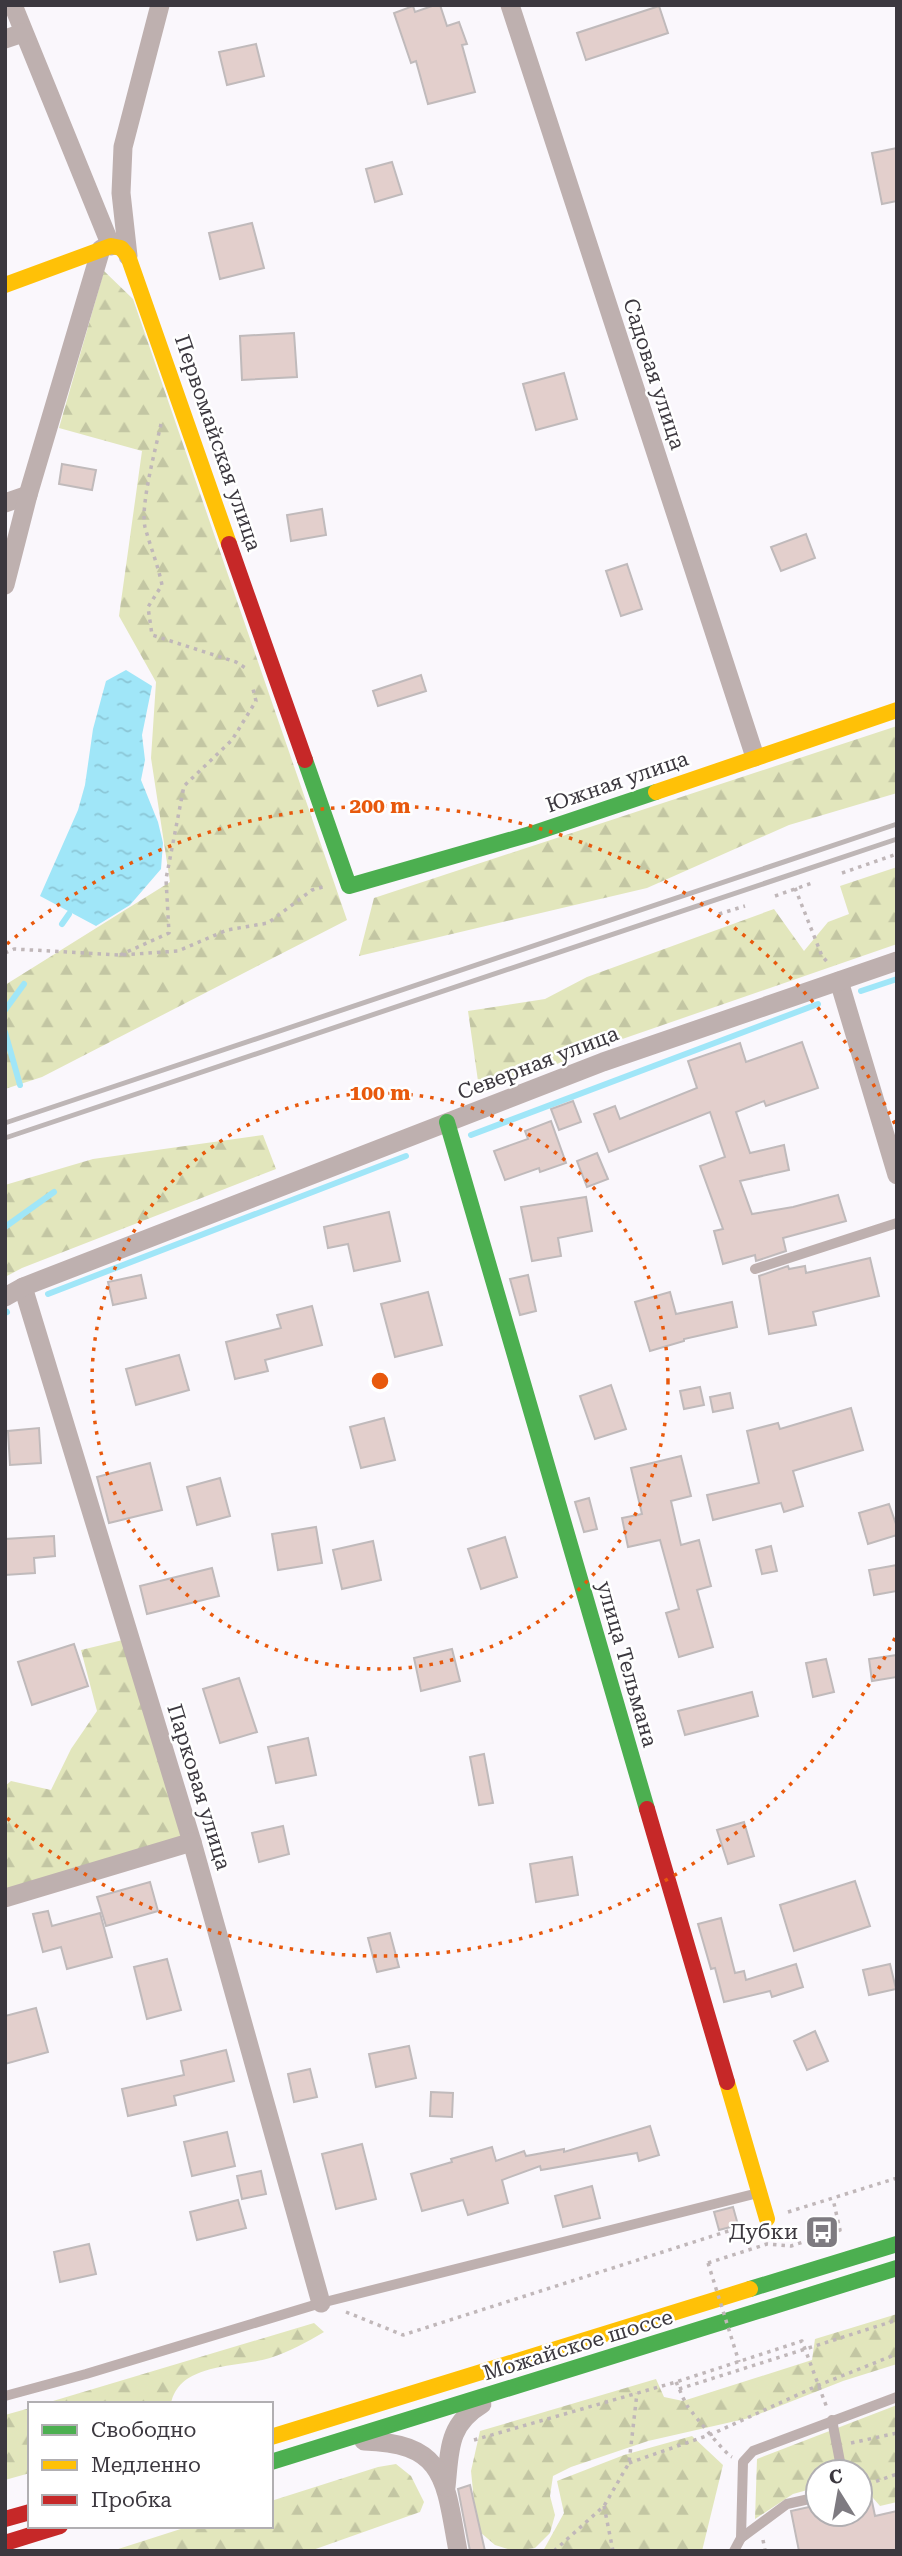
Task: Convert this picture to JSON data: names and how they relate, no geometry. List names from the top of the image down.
{
  "streets": {
    "street": [
      "Садовая улица",
      "Первомайская улица",
      "Южная улица",
      "Северная улица",
      "улица Тельмана",
      "Парковая улица",
      "Можайское шоссе"
    ]
  },
  "crossings": [
    ["Садовая улица", "Южная улица"],
    ["Первомайская улица", "Южная улица"],
    ["Северная улица", "улица Тельмана"],
    ["Северная улица", "Парковая улица"]
  ],
  "places": {
    "bus stop": ["Дубки"]
  },
  "legend": ["Свободно", "Медленно", "Пробка"],
  "north": "top",
  "rings": ["200 m", "100 m"]
}
